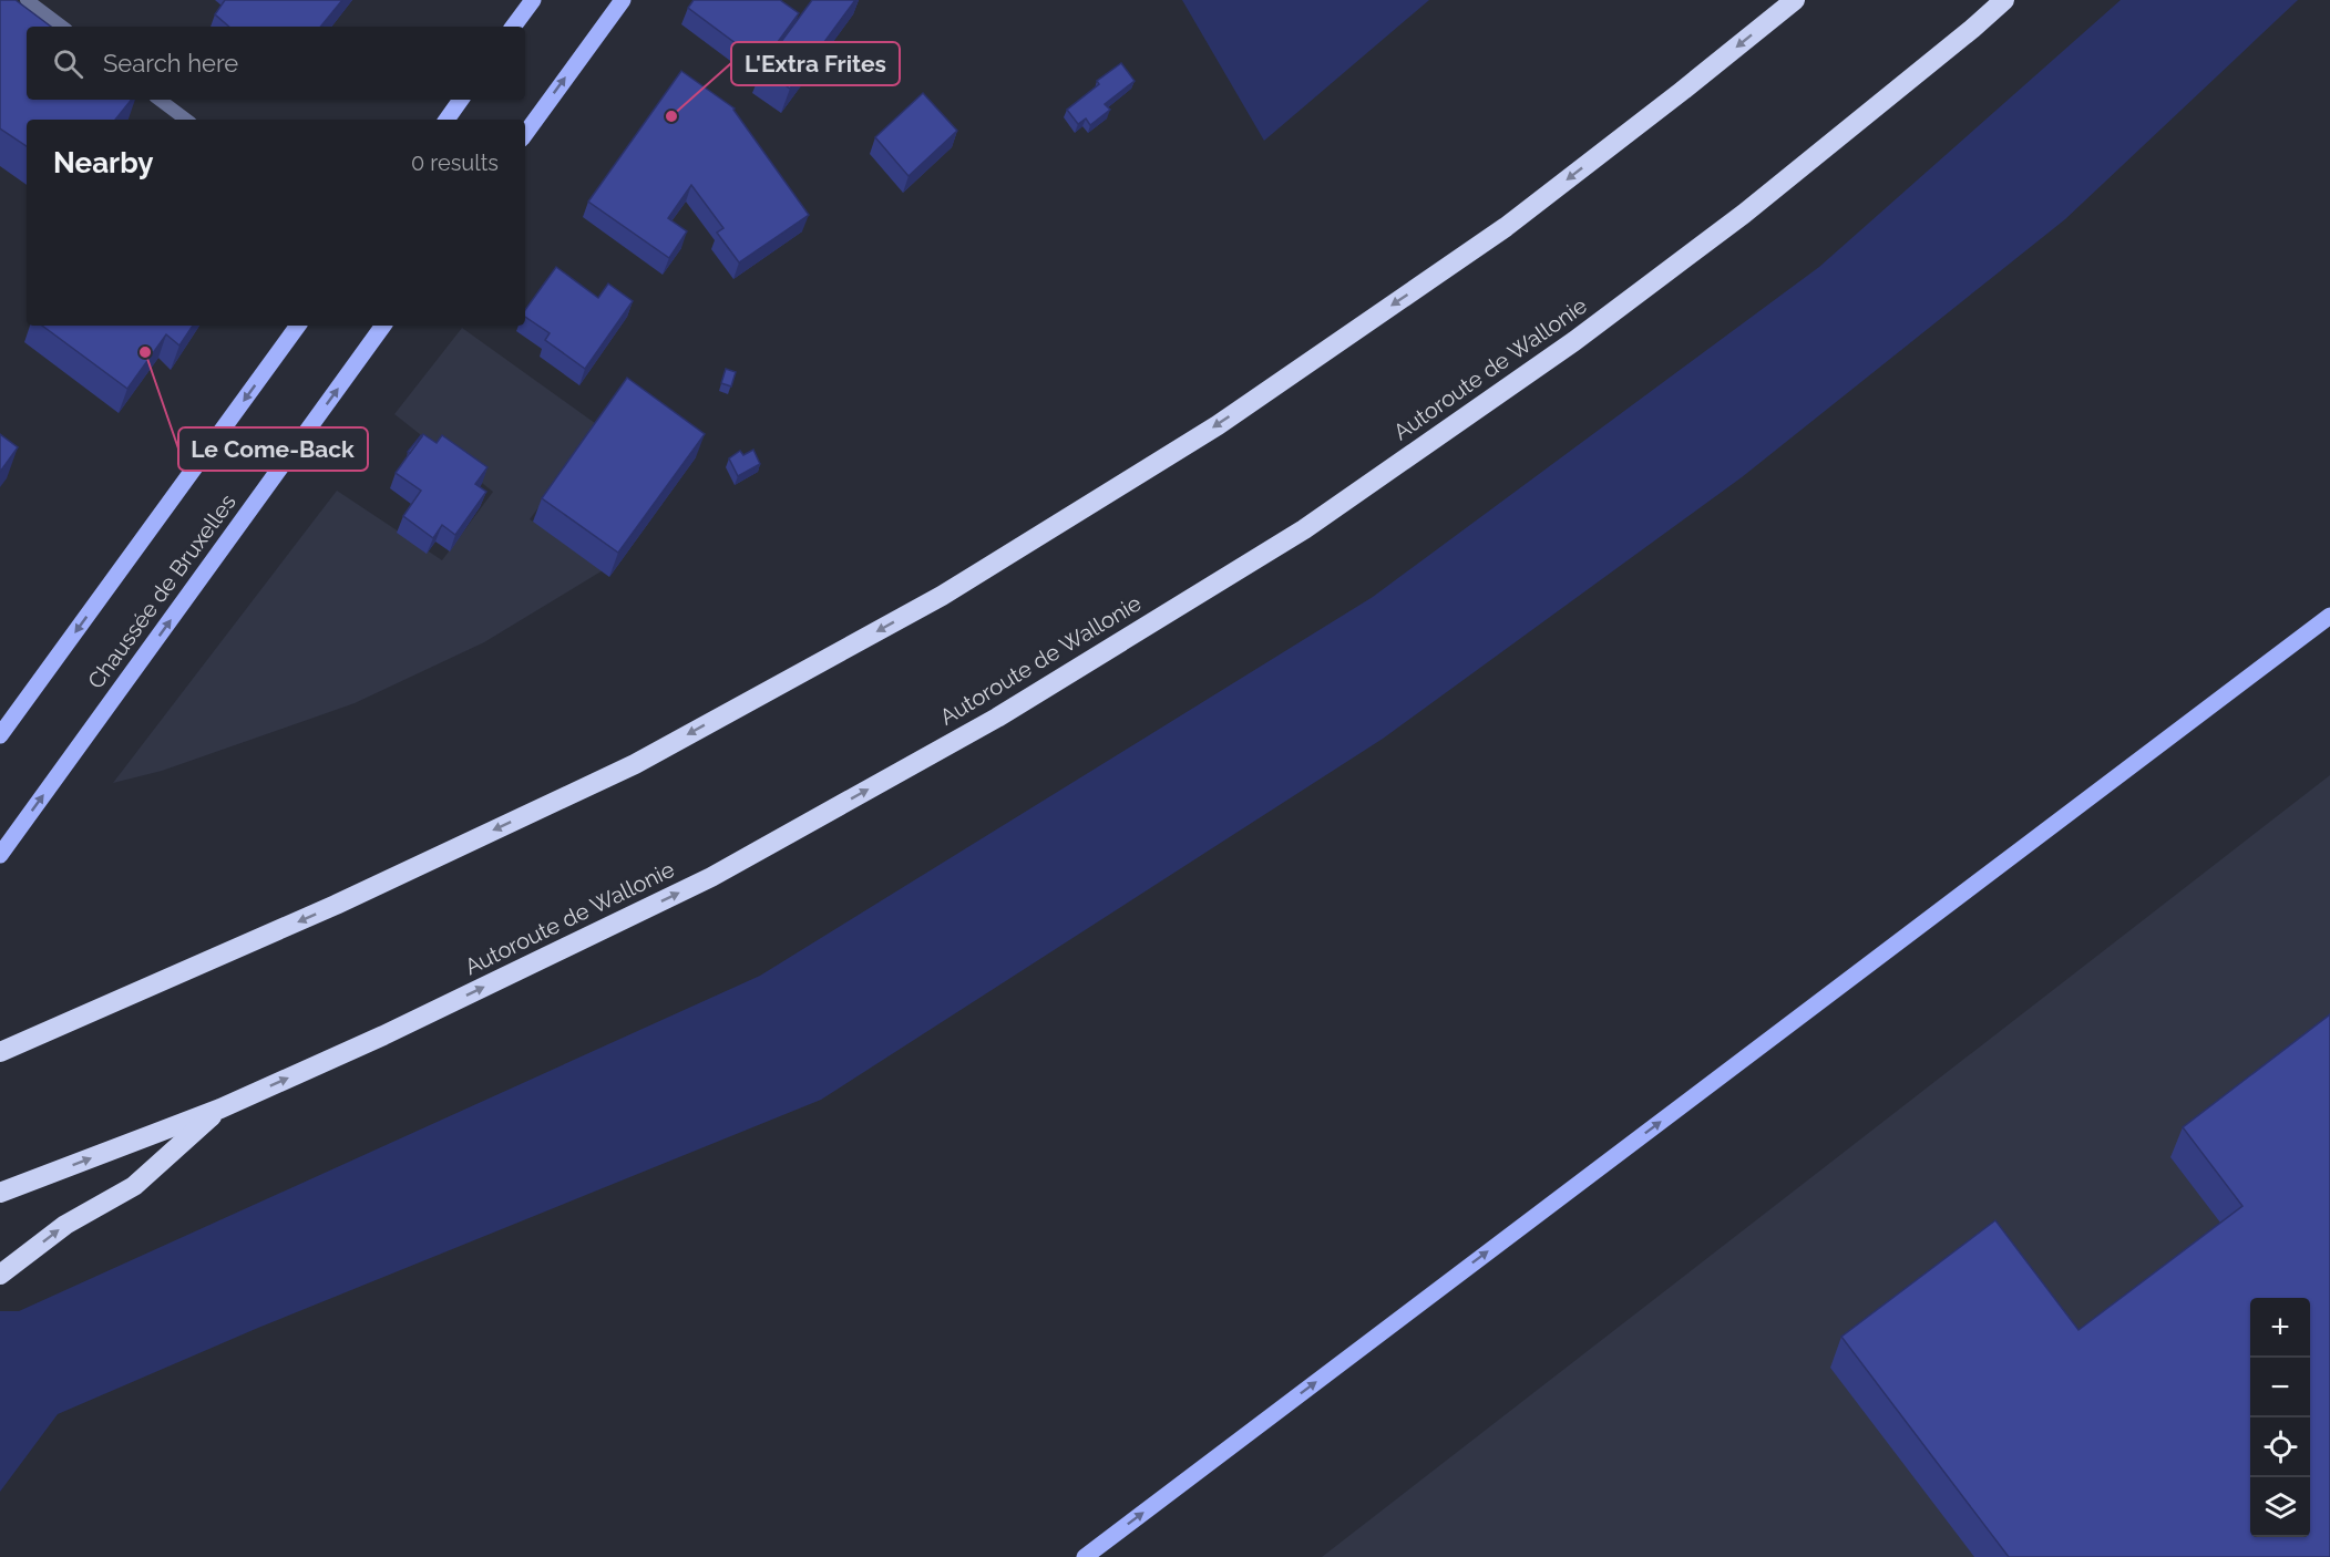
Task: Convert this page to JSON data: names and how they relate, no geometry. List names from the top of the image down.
{
  "streets": {
    "highway": ["Autoroute de Wallonie"],
    "main road": ["Chaussée de Bruxelles"]
  },
  "places": ["L'Extra Frites", "Le Come-Back"],
  "page": {
    "search": "Search here",
    "heading": ["Nearby", "0 results"],
    "map_buttons": ["+", "−"]
  }
}
